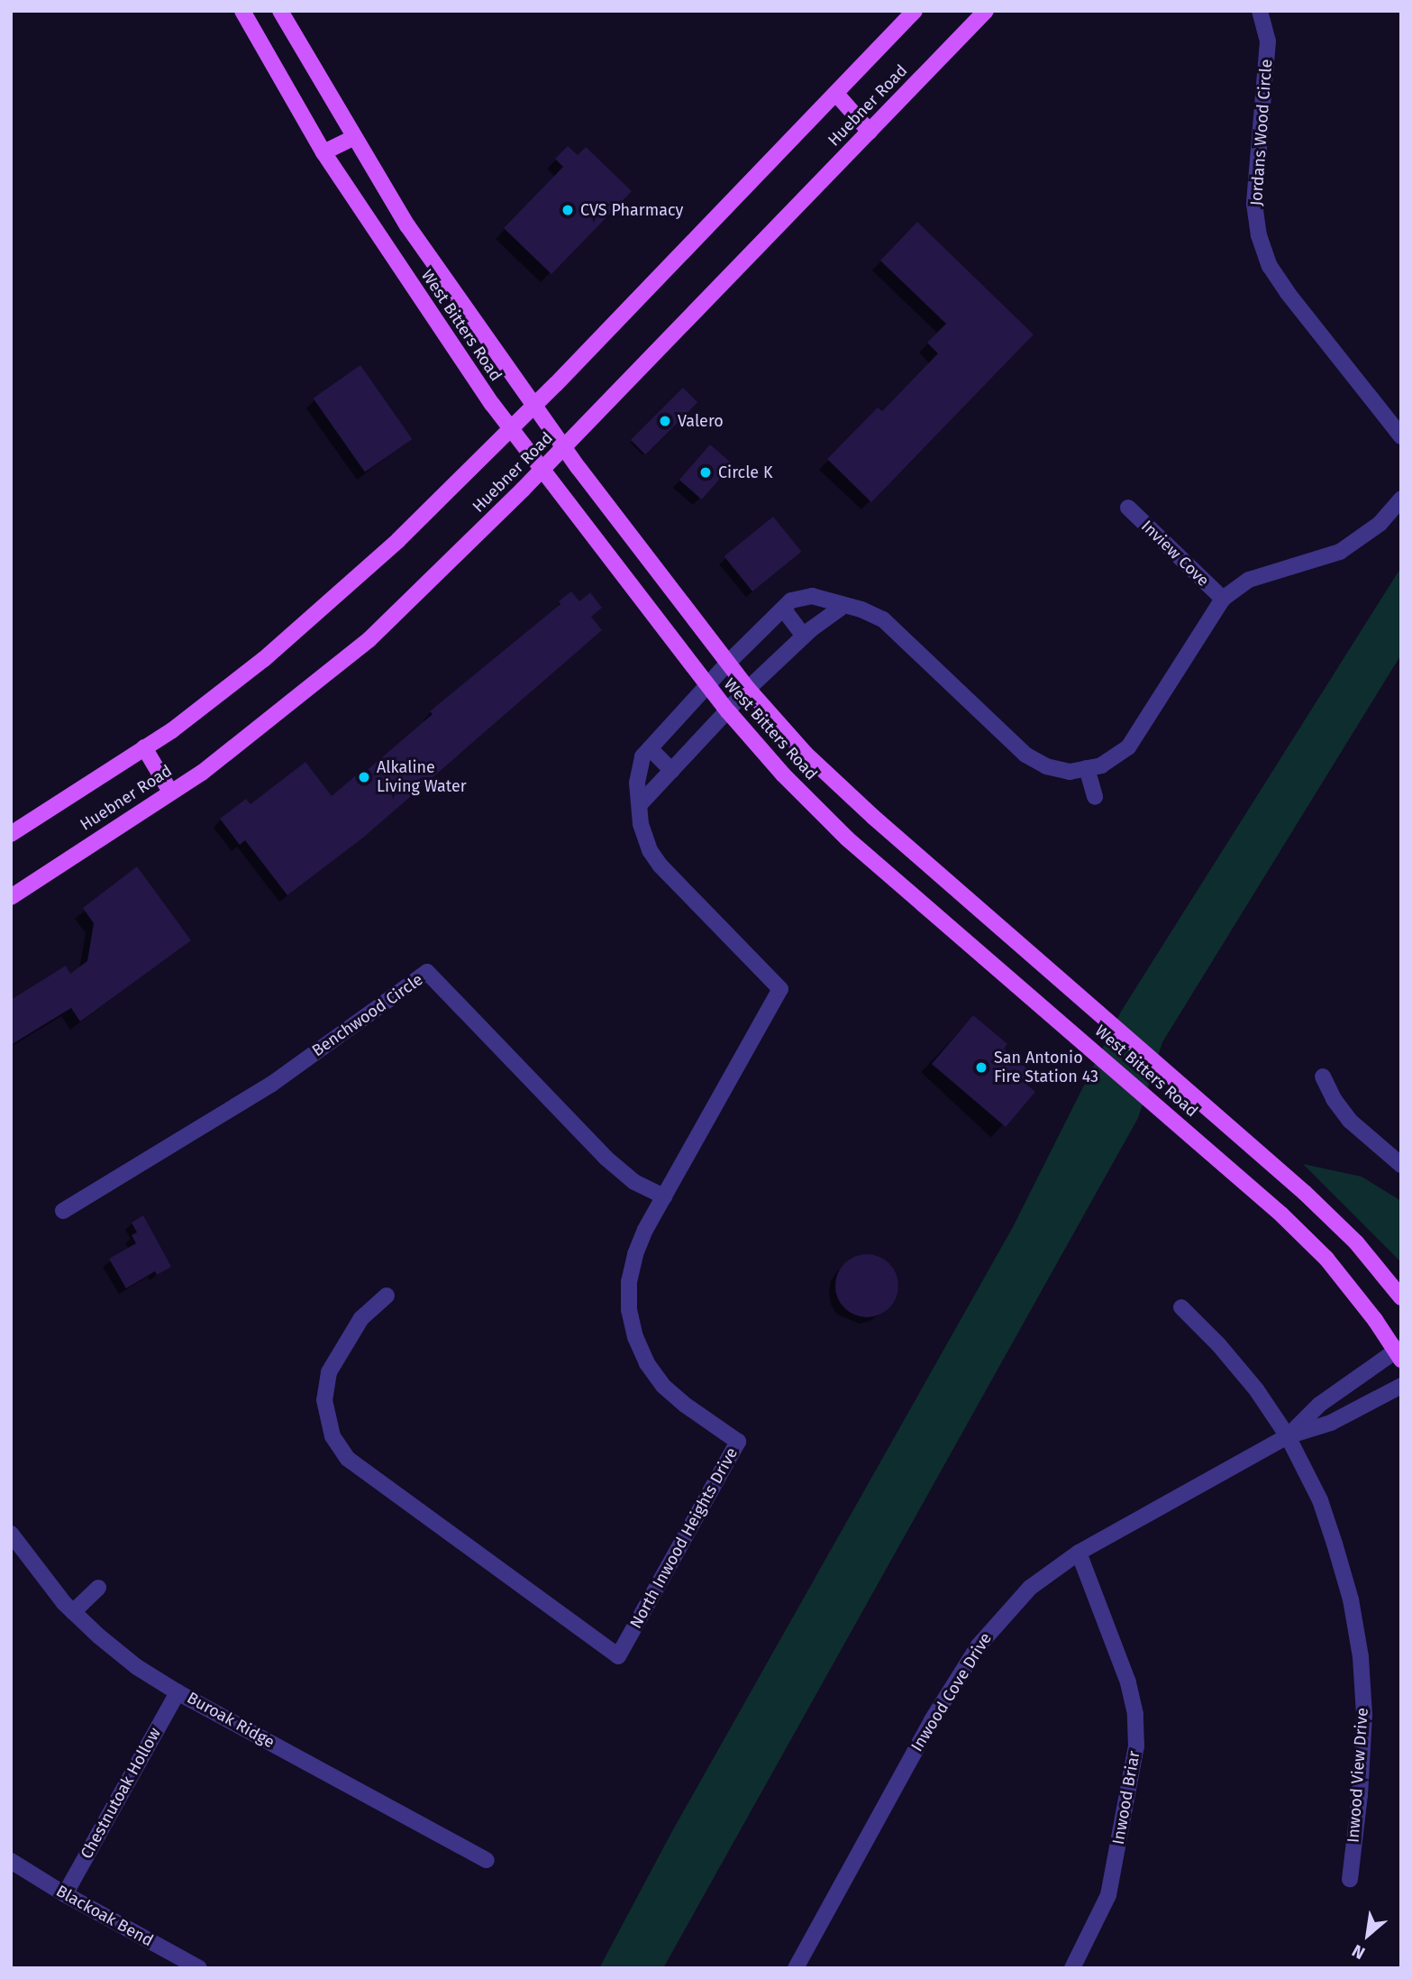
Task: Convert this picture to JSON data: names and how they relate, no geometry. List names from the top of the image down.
{
  "streets": {
    "main road": ["Huebner Road", "West Bitters Road"],
    "street": [
      "Jordans Wood Circle",
      "Inview Cove",
      "Benchwood Circle",
      "North Inwood Heights Drive",
      "Inwood Cove Drive",
      "Buroak Ridge",
      "Inwood View Drive",
      "Chestnutoak Hollow",
      "Inwood Briar",
      "Blackoak Bend"
    ]
  },
  "crossings": [
    ["Huebner Road", "West Bitters Road"],
    ["West Bitters Road", "North Inwood Heights Drive"],
    ["West Bitters Road", "Inwood Cove Drive"],
    ["Benchwood Circle", "North Inwood Heights Drive"],
    ["Inwood Cove Drive", "Inwood View Drive"],
    ["Inwood Cove Drive", "Inwood Briar"],
    ["Buroak Ridge", "Chestnutoak Hollow"],
    ["Chestnutoak Hollow", "Blackoak Bend"]
  ],
  "places": [
    "CVS Pharmacy",
    "Valero",
    "Circle K",
    "Alkaline Living Water",
    "San Antonio Fire Station 43"
  ],
  "north": "bottom left"
}
